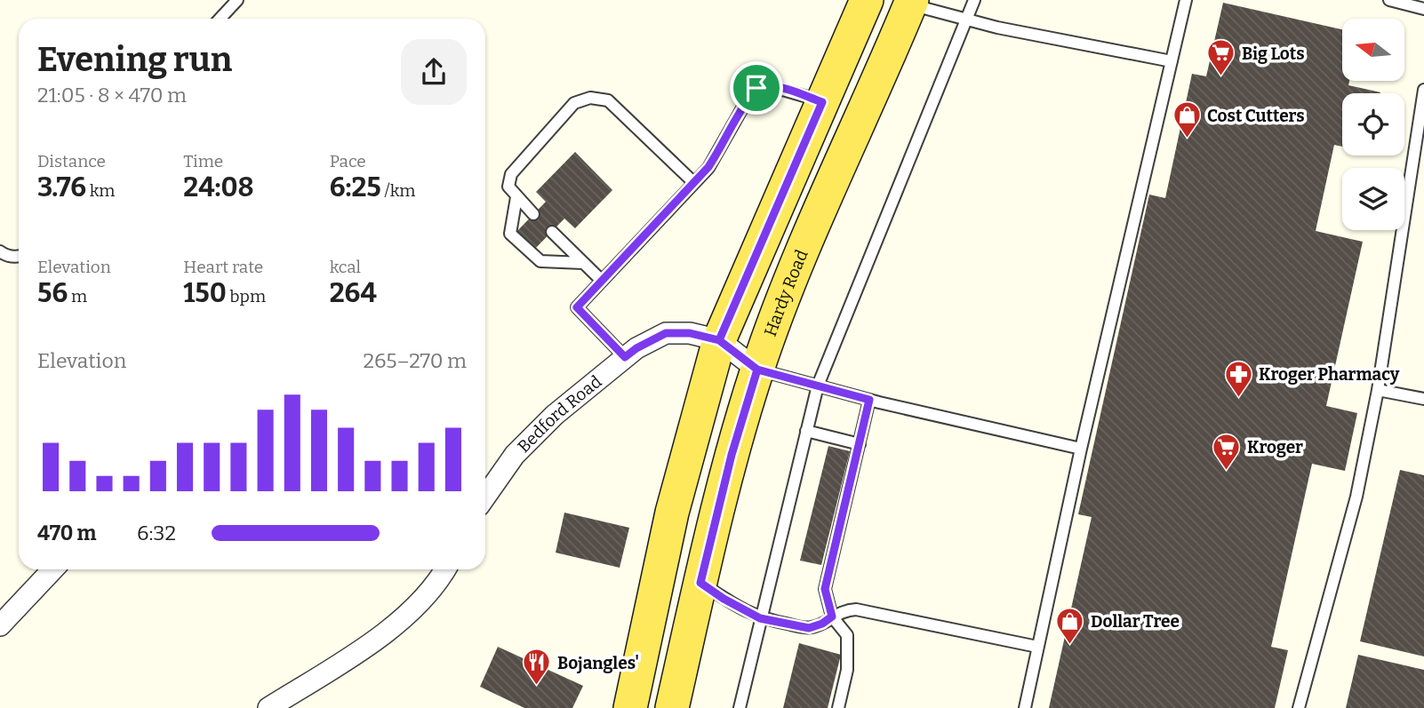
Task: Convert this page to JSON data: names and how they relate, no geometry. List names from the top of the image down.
{
  "streets": {
    "main road": ["Hardy Road"],
    "street": ["Bedford Road"]
  },
  "crossings": [
    ["Hardy Road", "Bedford Road"]
  ],
  "places": {
    "supermarket": ["Big Lots", "Kroger"],
    "shop": ["Cost Cutters", "Dollar Tree"],
    "pharmacy": ["Kroger Pharmacy"],
    "restaurant": ["Bojangles'"]
  },
  "north": "left",
  "page": {
    "heading": ["Evening run", "21:05 · 8 × 470 m"],
    "stats": [
      ["Distance", "3.76 km"],
      ["Time", "24:08"],
      ["Pace", "6:25 /km"],
      ["Elevation", "56 m"],
      ["Heart rate", "150 bpm"],
      ["kcal", "264"]
    ],
    "chart": ["Elevation", "265–270 m"],
    "list": [
      {
        "name": "470 m",
        "note": "6:32"
      }
    ]
  }
}
